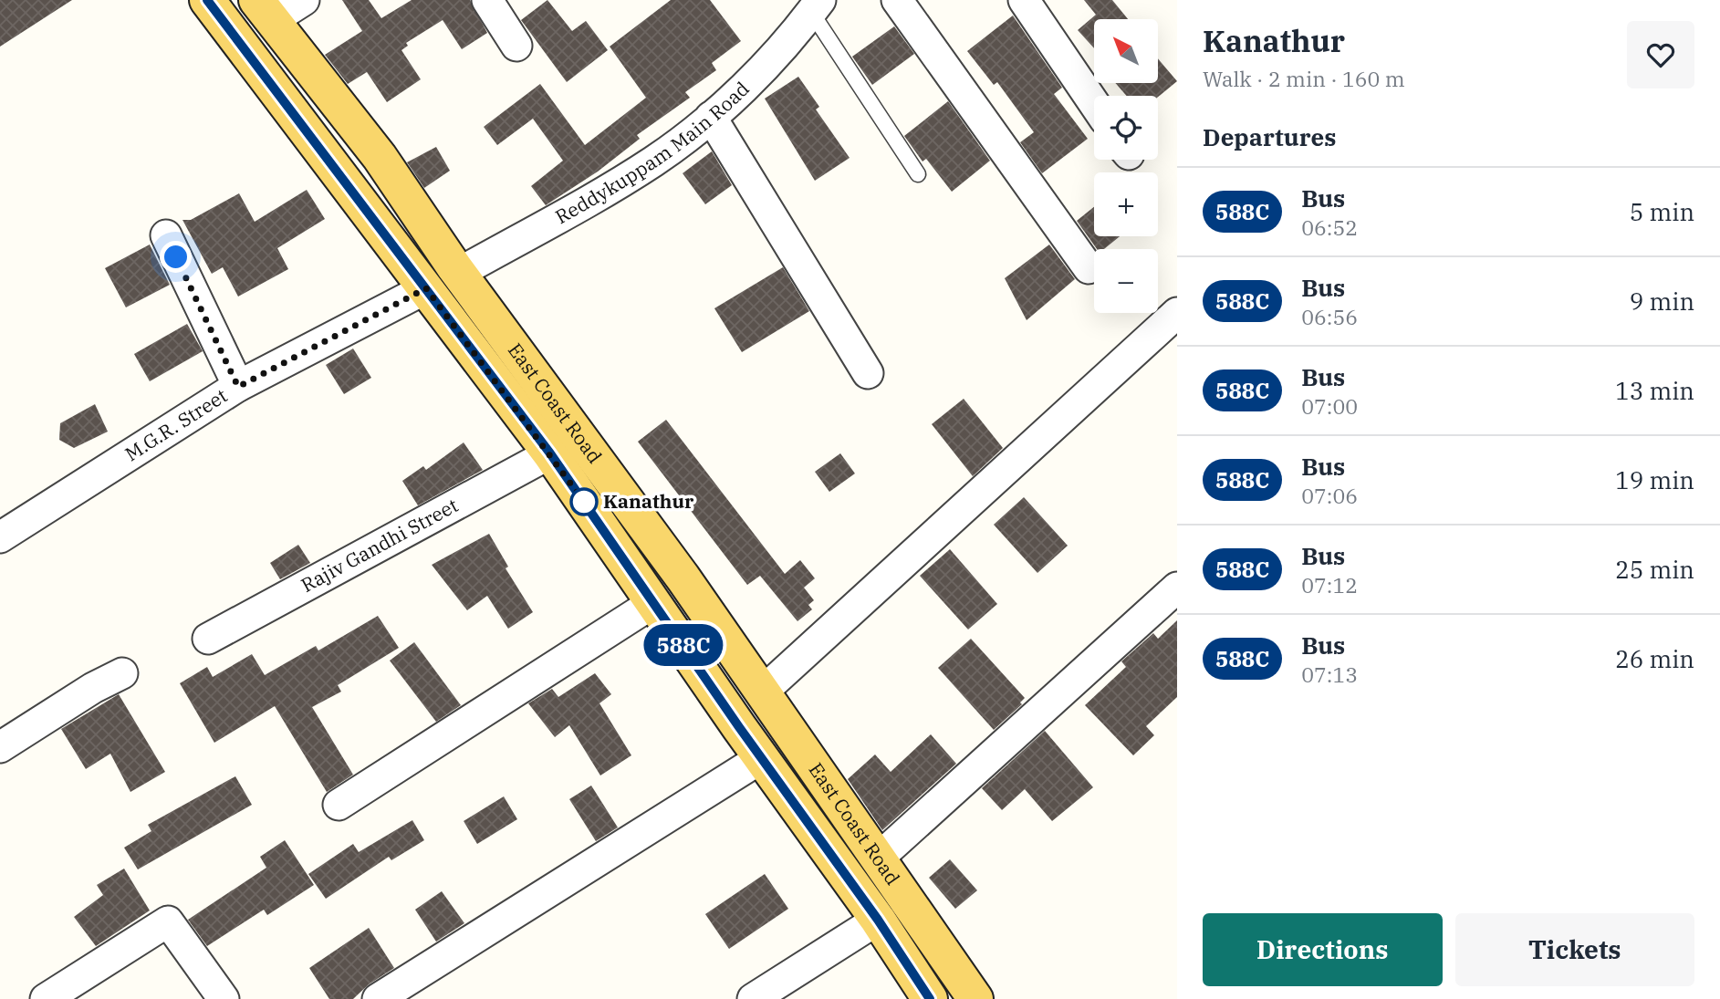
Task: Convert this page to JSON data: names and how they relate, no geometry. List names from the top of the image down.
{
  "streets": {
    "main road": ["East Coast Road"],
    "street": ["Reddykuppam Main Road", "M.G.R. Street", "Rajiv Gandhi Street"]
  },
  "crossings": [
    ["Reddykuppam Main Road", "East Coast Road"],
    ["East Coast Road", "M.G.R. Street"],
    ["East Coast Road", "Rajiv Gandhi Street"]
  ],
  "places": ["Kanathur"],
  "lines": ["bus line 588C"],
  "north": "top left",
  "page": {
    "on_map": "588C",
    "heading": [
      ["Kanathur", "Walk · 2 min · 160 m"],
      "Departures"
    ],
    "map_buttons": ["+", "−"],
    "list": [
      {
        "mark": "588C",
        "name": "Bus",
        "note": "06:52",
        "value": "5 min"
      },
      {
        "mark": "588C",
        "name": "Bus",
        "note": "06:56",
        "value": "9 min"
      },
      {
        "mark": "588C",
        "name": "Bus",
        "note": "07:00",
        "value": "13 min"
      },
      {
        "mark": "588C",
        "name": "Bus",
        "note": "07:06",
        "value": "19 min"
      },
      {
        "mark": "588C",
        "name": "Bus",
        "note": "07:12",
        "value": "25 min"
      },
      {
        "mark": "588C",
        "name": "Bus",
        "note": "07:13",
        "value": "26 min"
      }
    ],
    "buttons": ["Directions", "Tickets"]
  }
}
